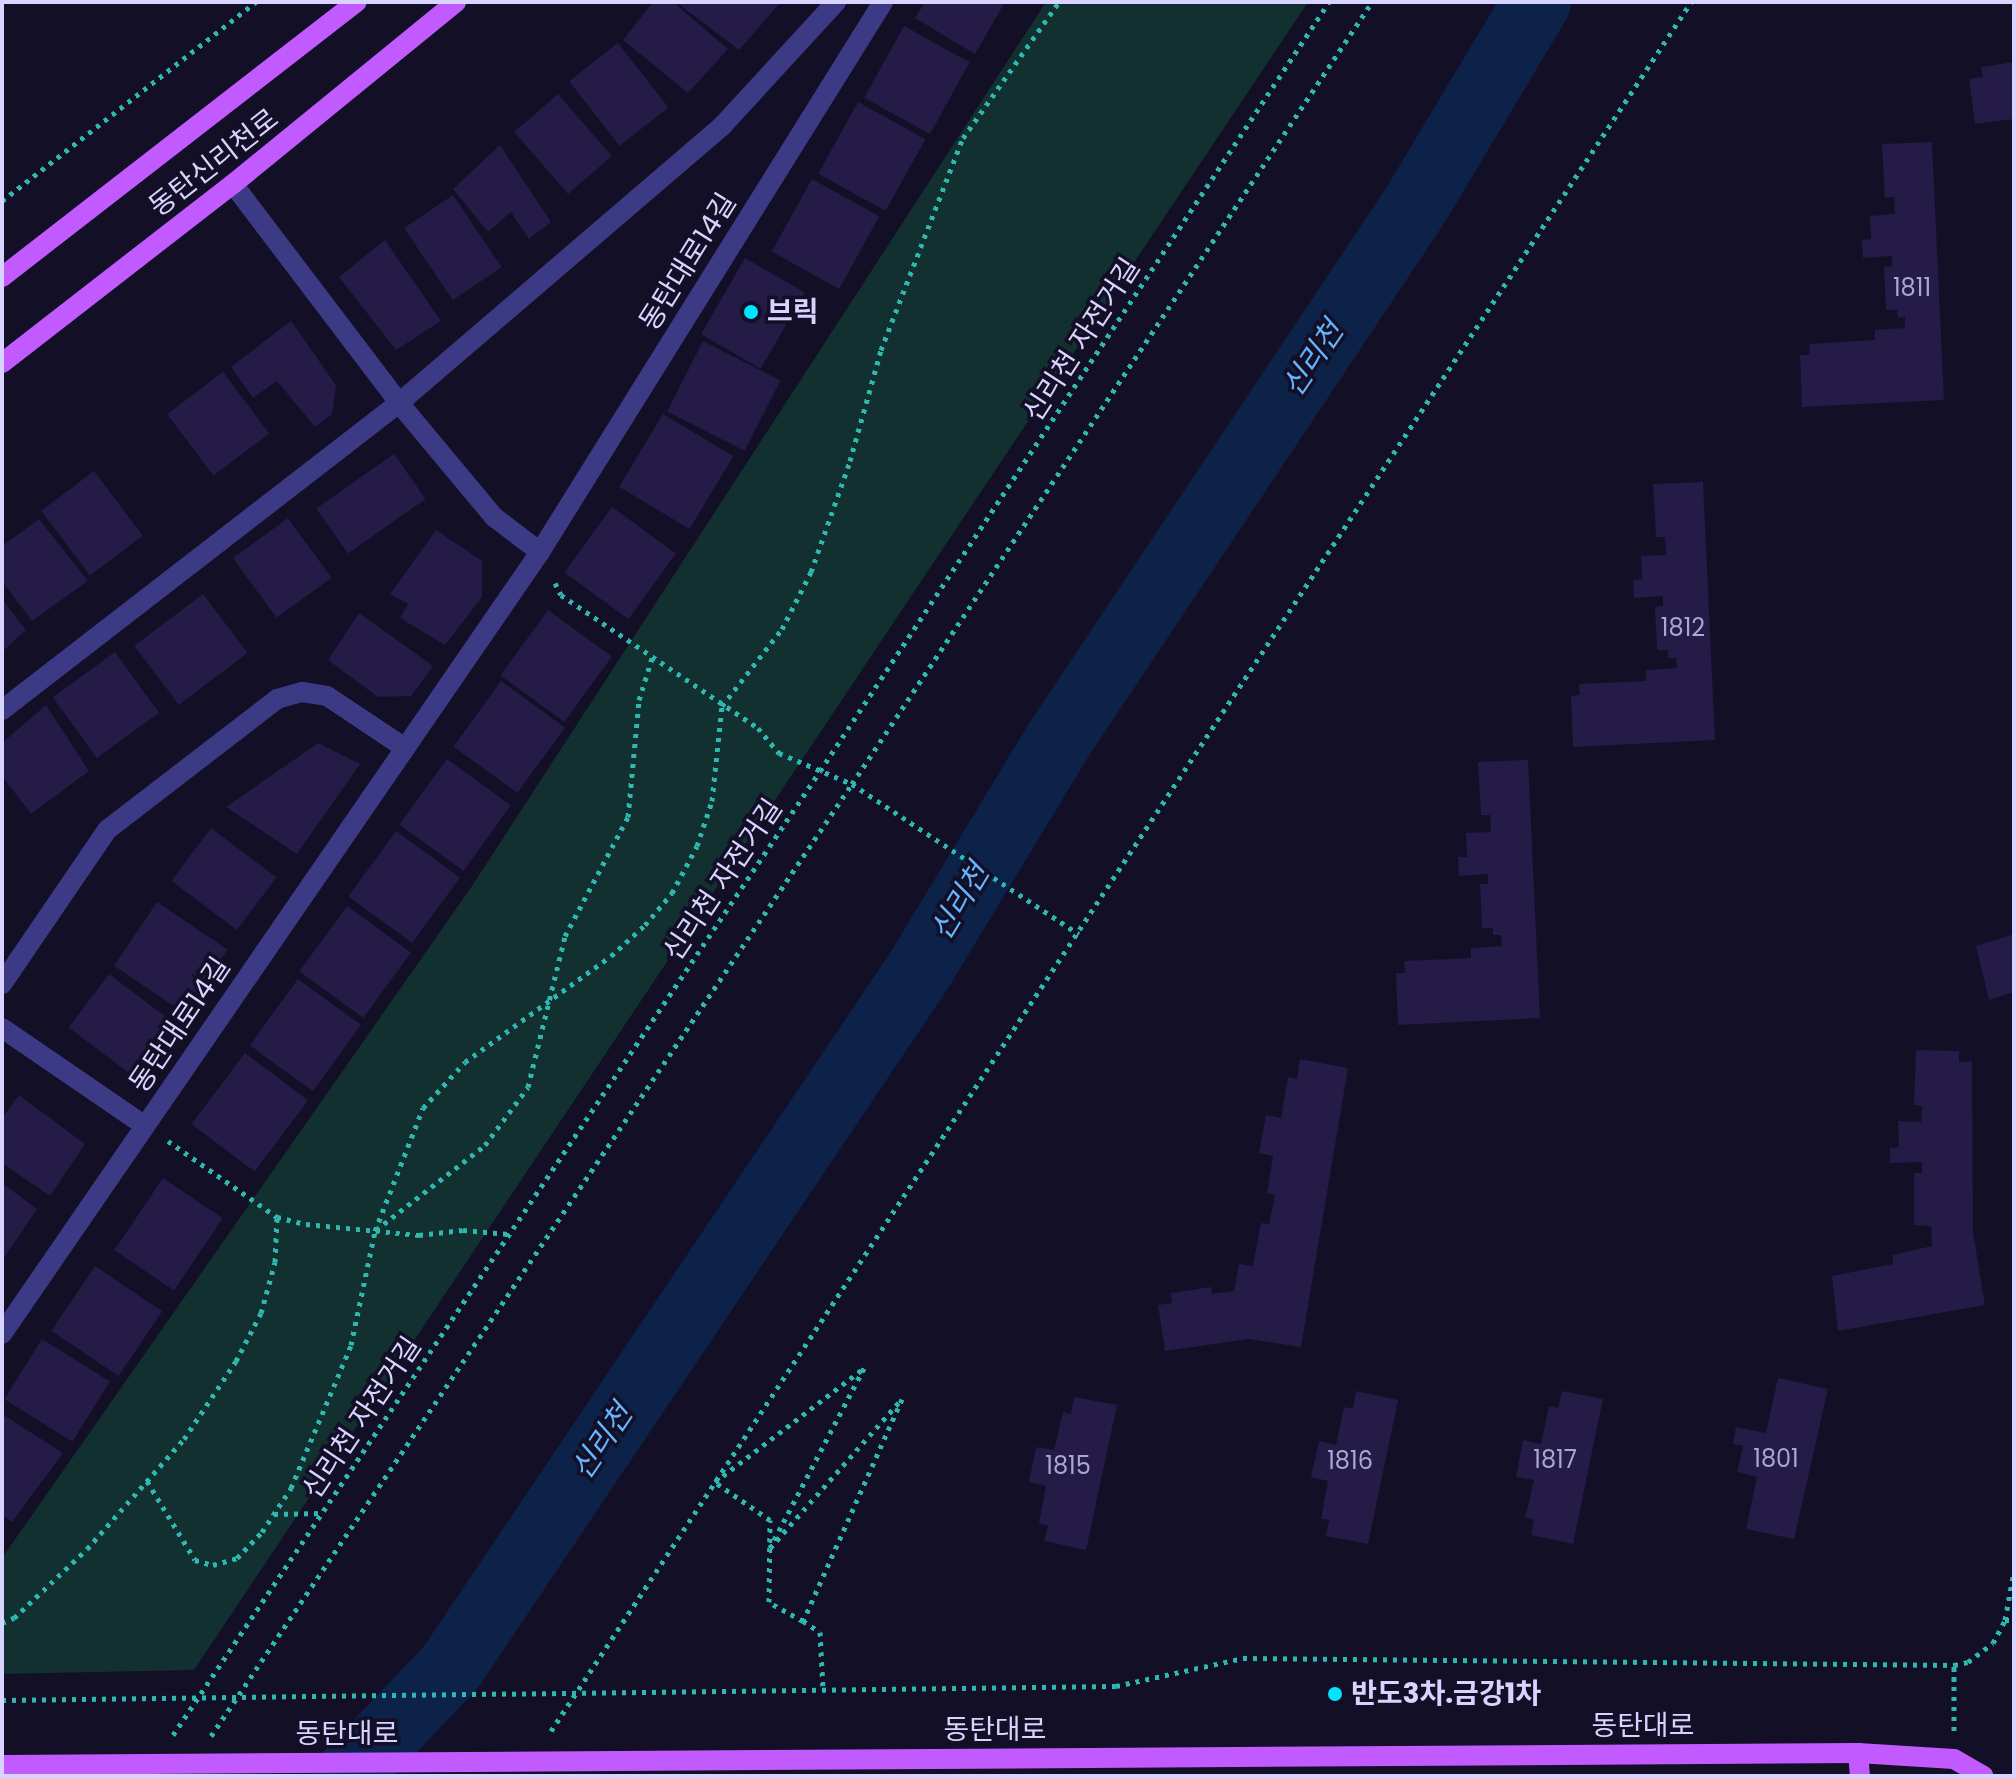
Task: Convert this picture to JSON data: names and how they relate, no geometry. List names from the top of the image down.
{
  "streets": {
    "main road": ["동탄신리천로", "동탄대로"],
    "street": ["동탄대로14길"],
    "path": ["신리천 자전거길"]
  },
  "water": ["신리천"],
  "places": ["브릭", "반도3차.금강1차"],
  "house_numbers": [
    "1811",
    "1812",
    "1801",
    "1817",
    "1816",
    "1815"
  ]
}
